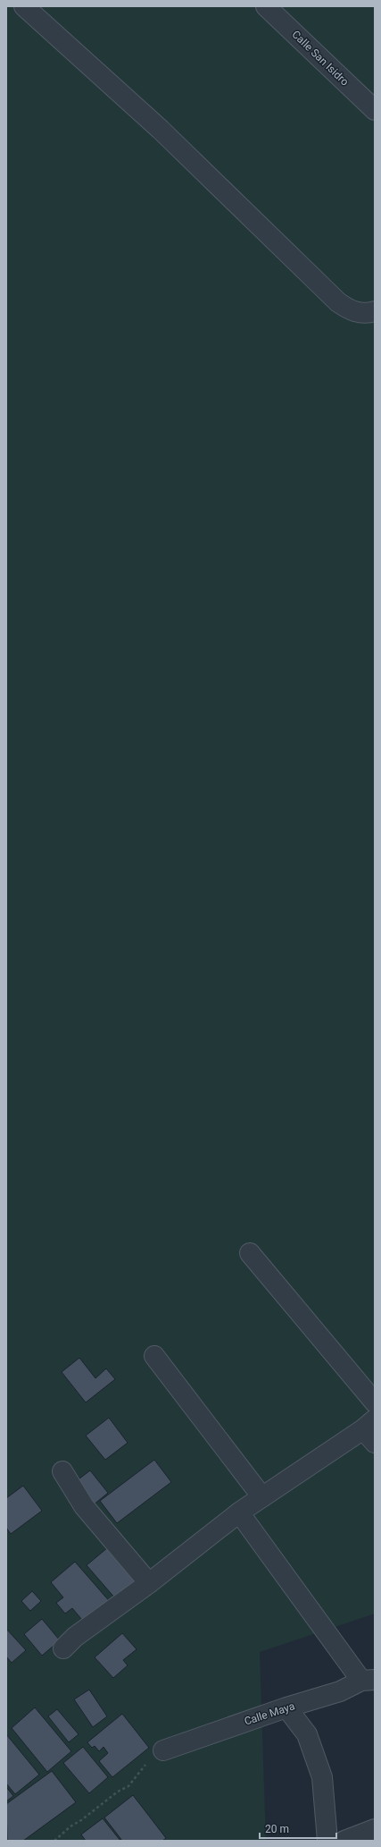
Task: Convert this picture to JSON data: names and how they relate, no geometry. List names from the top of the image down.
{
  "streets": {
    "street": ["Calle San Isidro", "Calle Maya"]
  },
  "scale_bar": "20 m"
}
